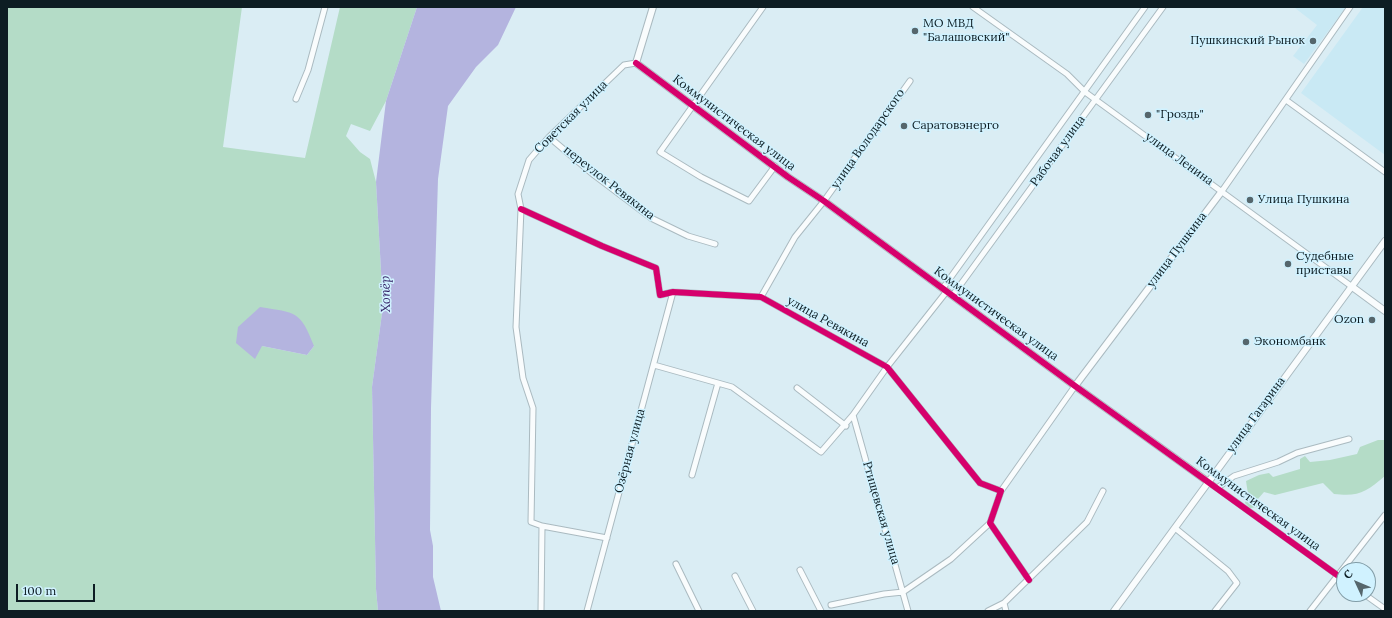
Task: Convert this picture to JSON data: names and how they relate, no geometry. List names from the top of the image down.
{
  "streets": {
    "street": [
      "Советская улица",
      "Коммунистическая улица",
      "улица Володарского",
      "Рабочая улица",
      "улица Ленина",
      "переулок Ревякина",
      "улица Пушкина",
      "улица Ревякина",
      "улица Гагарина",
      "Озёрная улица",
      "Ртищевская улица"
    ]
  },
  "crossings": [
    ["Советская улица", "Коммунистическая улица"],
    ["Советская улица", "переулок Ревякина"],
    ["Советская улица", "улица Ревякина"],
    ["Коммунистическая улица", "улица Володарского"],
    ["Коммунистическая улица", "Рабочая улица"],
    ["Коммунистическая улица", "улица Пушкина"],
    ["Коммунистическая улица", "улица Гагарина"],
    ["улица Володарского", "улица Ревякина"],
    ["Рабочая улица", "улица Ленина"],
    ["улица Ленина", "улица Пушкина"],
    ["улица Ленина", "улица Гагарина"],
    ["улица Пушкина", "улица Ревякина"],
    ["улица Ревякина", "Озёрная улица"]
  ],
  "water": ["Хопёр"],
  "places": [
    "МО МВД \"Балашовский\"",
    "Пушкинский Рынок",
    "\"Гроздь\"",
    "Саратовэнерго",
    "Улица Пушкина",
    "Судебные приставы",
    "Ozon",
    "Экономбанк"
  ],
  "scale_bar": "100 m",
  "north": "top left"
}
